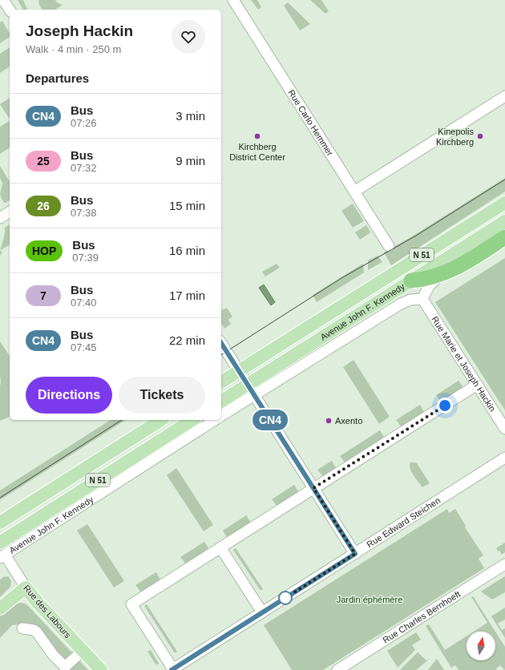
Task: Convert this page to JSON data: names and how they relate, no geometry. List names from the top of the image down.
{
  "streets": {
    "highway": ["N 51"],
    "main road": ["Avenue John F. Kennedy", "Rue des Labours"],
    "street": [
      "Rue Carlo Hemmer",
      "Rue Marie et Joseph Hackin",
      "Rue Edward Steichen",
      "Rue Charles Bernhoeft"
    ]
  },
  "crossings": [
    ["N 51", "Avenue John F. Kennedy"],
    ["Avenue John F. Kennedy", "Rue Marie et Joseph Hackin"],
    ["Avenue John F. Kennedy", "Rue des Labours"]
  ],
  "parks": ["Jardin éphémère"],
  "places": ["Kirchberg District Center", "Kinepolis Kirchberg", "Axento"],
  "lines": ["bus line CN4"],
  "north": "top",
  "page": {
    "on_map": "CN4",
    "heading": [
      ["Joseph Hackin", "Walk · 4 min · 250 m"],
      "Departures"
    ],
    "list": [
      {
        "mark": "CN4",
        "name": "Bus",
        "note": "07:26",
        "value": "3 min"
      },
      {
        "mark": "25",
        "name": "Bus",
        "note": "07:32",
        "value": "9 min"
      },
      {
        "mark": "26",
        "name": "Bus",
        "note": "07:38",
        "value": "15 min"
      },
      {
        "mark": "HOP",
        "name": "Bus",
        "note": "07:39",
        "value": "16 min"
      },
      {
        "mark": "7",
        "name": "Bus",
        "note": "07:40",
        "value": "17 min"
      },
      {
        "mark": "CN4",
        "name": "Bus",
        "note": "07:45",
        "value": "22 min"
      }
    ],
    "buttons": ["Directions", "Tickets"]
  }
}
